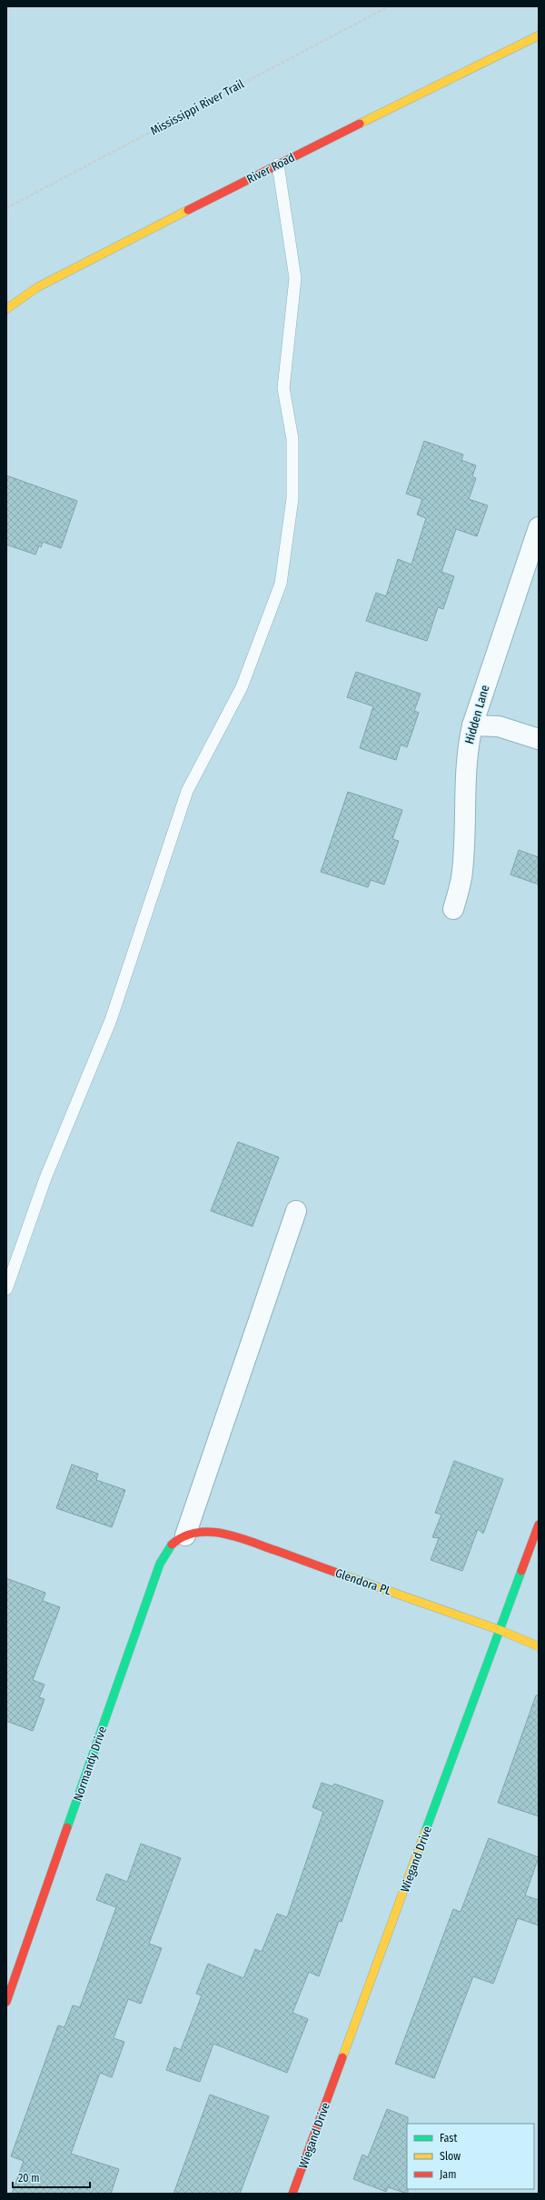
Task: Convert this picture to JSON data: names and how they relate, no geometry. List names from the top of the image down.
{
  "streets": {
    "street": [
      "River Road",
      "Hidden Lane",
      "Glendora PL",
      "Normandy Drive",
      "Wiegand Drive"
    ],
    "path": ["Mississippi River Trail"]
  },
  "crossings": [
    ["Glendora PL", "Normandy Drive"],
    ["Glendora PL", "Wiegand Drive"]
  ],
  "legend": ["Fast", "Slow", "Jam"],
  "scale_bar": "20 m"
}
